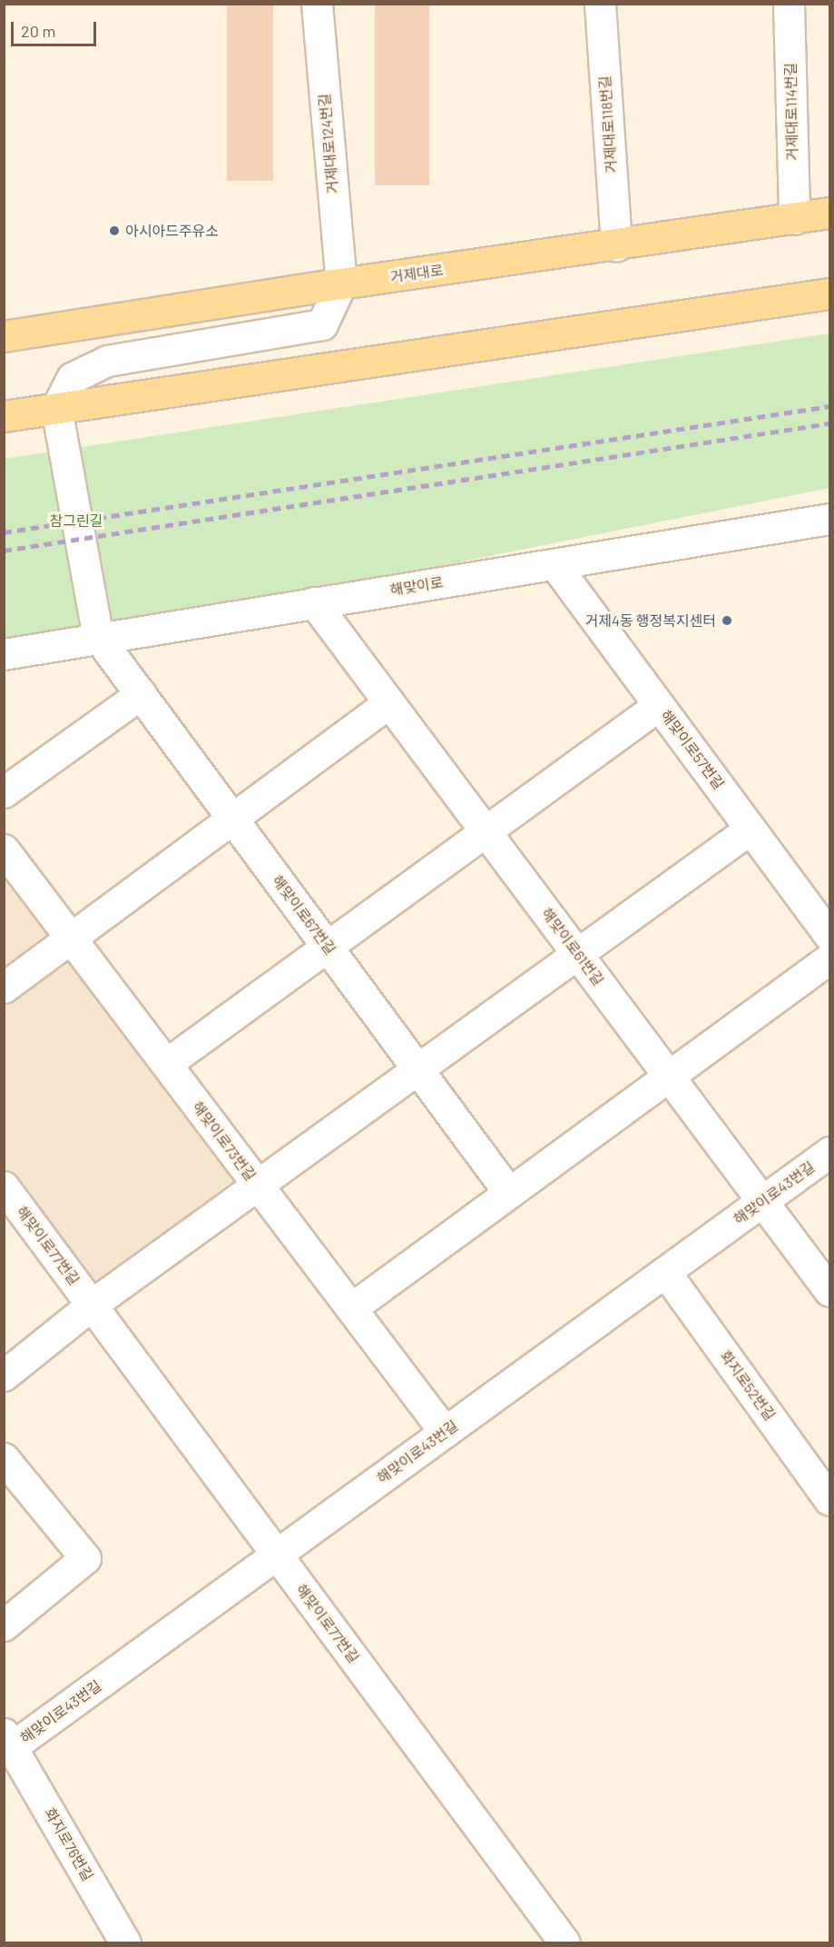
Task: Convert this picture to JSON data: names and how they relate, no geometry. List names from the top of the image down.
{
  "streets": {
    "main road": ["거제대로"],
    "street": [
      "거제대로114번길",
      "거제대로118번길",
      "거제대로124번길",
      "해맞이로",
      "해맞이로57번길",
      "해맞이로67번길",
      "해맞이로61번길",
      "해맞이로73번길",
      "해맞이로43번길",
      "해맞이로77번길",
      "화지로52번길",
      "화지로76번길"
    ]
  },
  "crossings": [
    ["거제대로114번길", "거제대로"],
    ["거제대로118번길", "거제대로"],
    ["거제대로124번길", "거제대로"],
    ["해맞이로", "해맞이로57번길"],
    ["해맞이로", "해맞이로67번길"],
    ["해맞이로", "해맞이로61번길"],
    ["해맞이로61번길", "해맞이로43번길"],
    ["해맞이로73번길", "해맞이로43번길"],
    ["해맞이로43번길", "해맞이로77번길"],
    ["해맞이로43번길", "화지로52번길"],
    ["해맞이로43번길", "화지로76번길"]
  ],
  "parks": ["참그린길"],
  "places": ["아시아드주유소", "거제4동 행정복지센터"],
  "scale_bar": "20 m"
}
